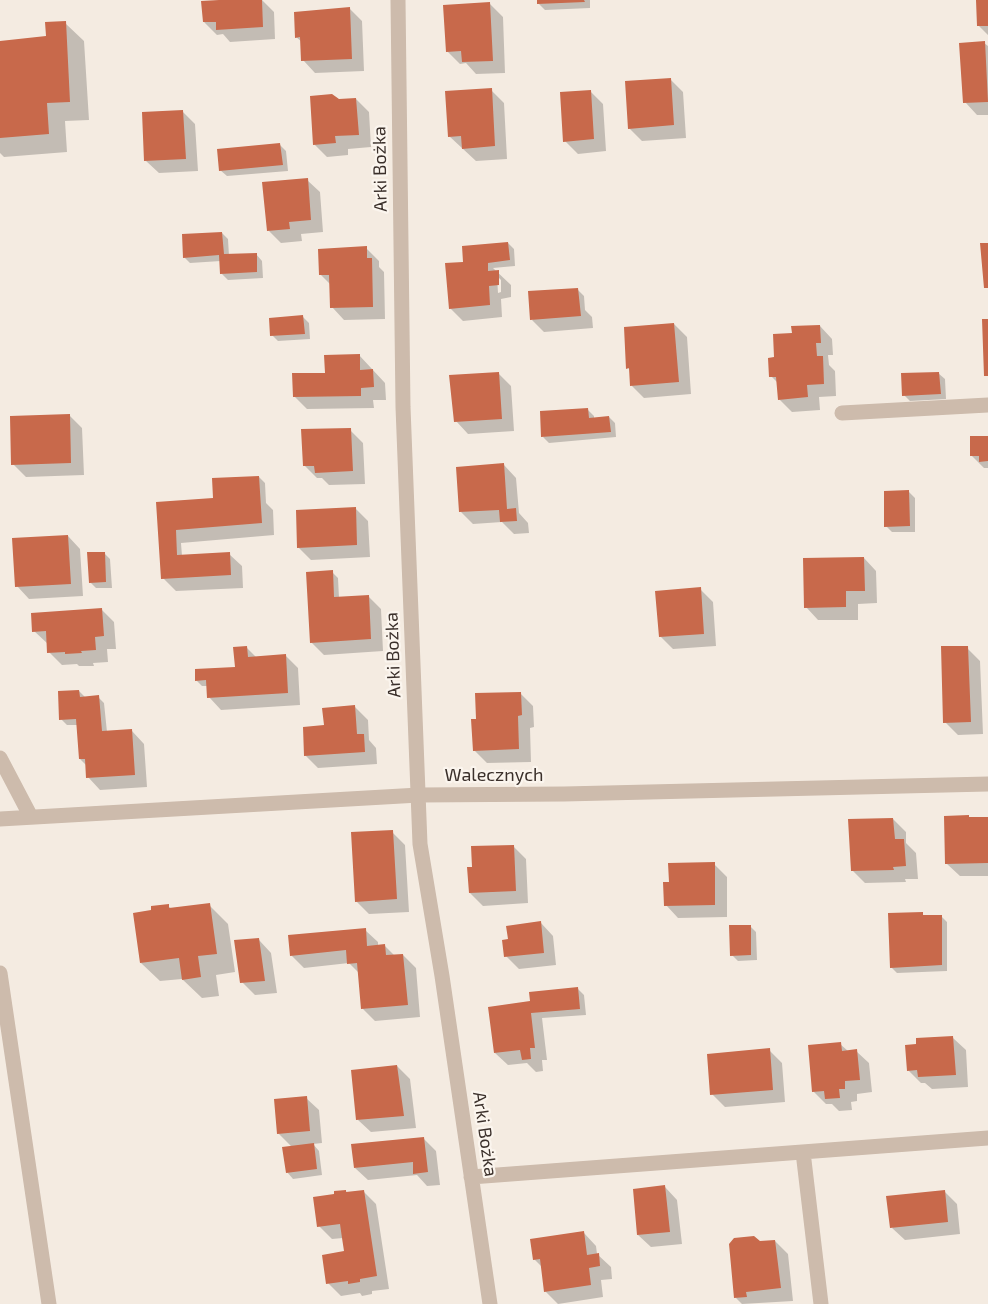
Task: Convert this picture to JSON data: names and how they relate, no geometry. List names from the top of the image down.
{
  "streets": {
    "street": ["Arki Bożka", "Walecznych"]
  },
  "crossings": [
    ["Arki Bożka", "Walecznych"]
  ]
}
